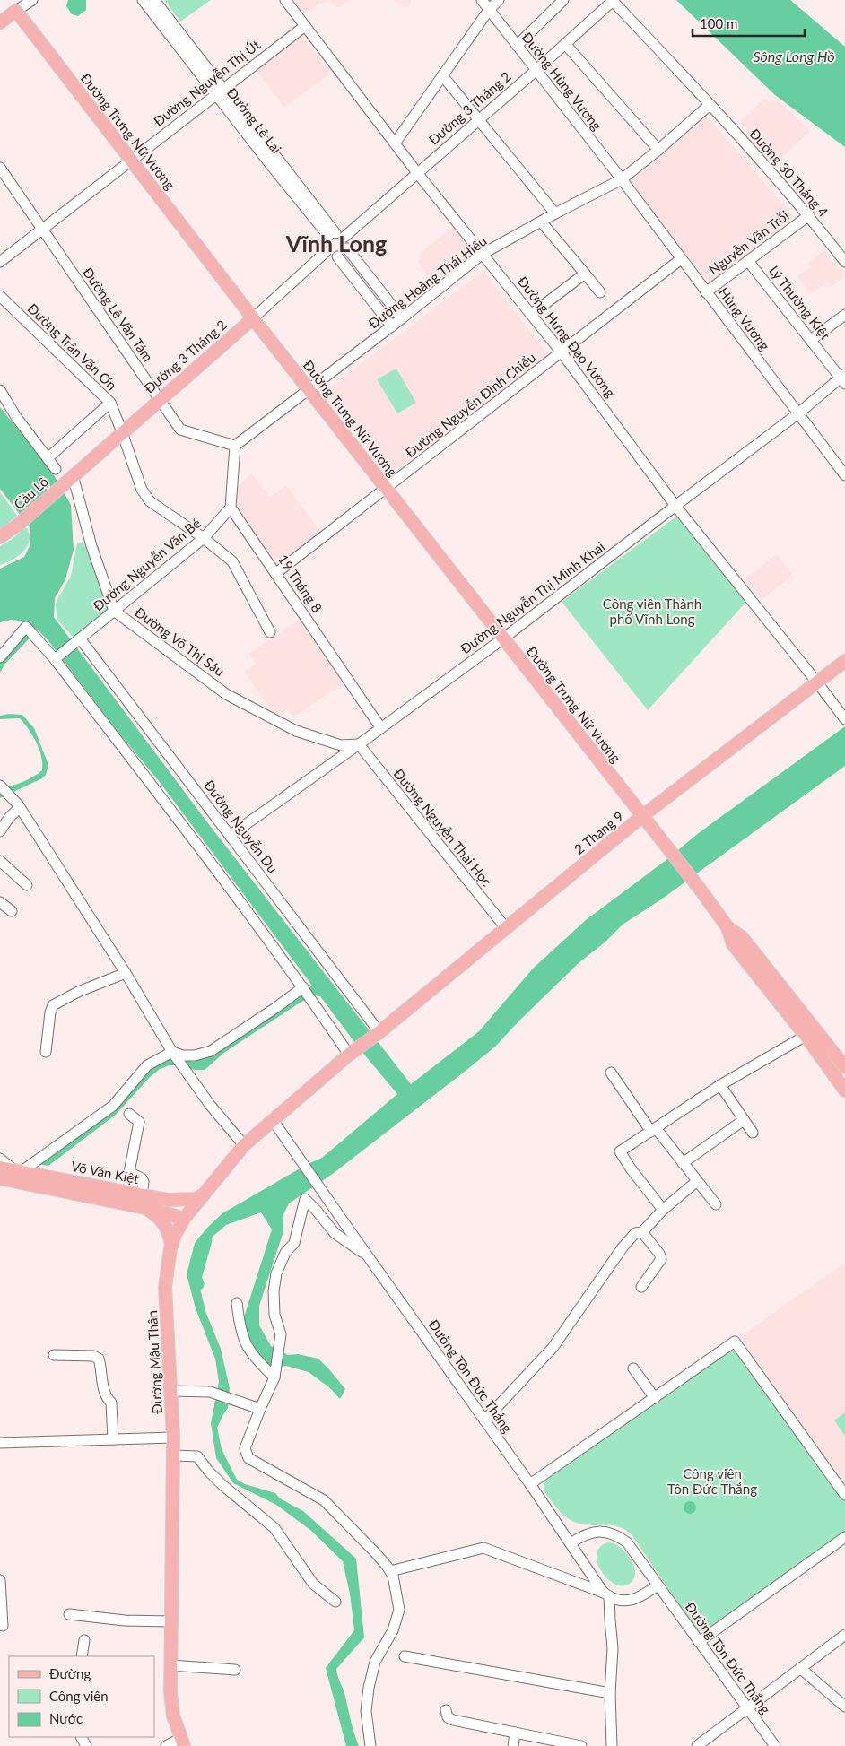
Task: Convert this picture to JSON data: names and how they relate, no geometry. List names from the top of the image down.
{
  "streets": {
    "main road": [
      "Đường 3 Tháng 2",
      "Đường Trưng Nữ Vương",
      "Cầu Lộ",
      "2 Tháng 9",
      "Võ Văn Kiệt",
      "Đường Mậu Thân"
    ],
    "street": [
      "Đường Hùng Vương",
      "Đường Nguyễn Thị Út",
      "Đường Lê Lai",
      "Đường 30 Tháng 4",
      "Nguyễn Văn Trỗi",
      "Đường Hoàng Thái Hiếu",
      "Lý Thường Kiệt",
      "Đường Lê Văn Tám",
      "Hùng Vương",
      "Đường Hưng Đạo Vương",
      "Đường Trần Văn Ơn",
      "Đường Nguyễn Đình Chiểu",
      "Đường Nguyễn Văn Bé",
      "19 Tháng 8",
      "Đường Nguyễn Thị Minh Khai",
      "Đường Võ Thị Sáu",
      "Đường Nguyễn Du",
      "Đường Nguyễn Thái Học",
      "Đường Tôn Đức Thắng"
    ]
  },
  "crossings": [
    ["Đường Hùng Vương", "Đường 3 Tháng 2"],
    ["Đường Hùng Vương", "Đường Hoàng Thái Hiếu"],
    ["Đường Hùng Vương", "Hùng Vương"],
    ["Đường Nguyễn Thị Út", "Đường Lê Lai"],
    ["Đường Nguyễn Thị Út", "Đường Trưng Nữ Vương"],
    ["Đường Nguyễn Thị Út", "Đường Lê Văn Tám"],
    ["Đường Nguyễn Thị Út", "Đường Hưng Đạo Vương"],
    ["Đường 3 Tháng 2", "Đường Lê Lai"],
    ["Đường 3 Tháng 2", "Đường Trưng Nữ Vương"],
    ["Đường 3 Tháng 2", "Đường 30 Tháng 4"],
    ["Đường 3 Tháng 2", "Đường Lê Văn Tám"],
    ["Đường 3 Tháng 2", "Đường Hưng Đạo Vương"],
    ["Đường 3 Tháng 2", "Đường Trần Văn Ơn"],
    ["Đường 3 Tháng 2", "Cầu Lộ"],
    ["Đường 3 Tháng 2", "Đường Võ Thị Sáu"],
    ["Đường Trưng Nữ Vương", "Đường Hoàng Thái Hiếu"],
    ["Đường Trưng Nữ Vương", "Đường Nguyễn Đình Chiểu"],
    ["Đường Trưng Nữ Vương", "Đường Nguyễn Thị Minh Khai"],
    ["Đường Trưng Nữ Vương", "2 Tháng 9"],
    ["Đường 30 Tháng 4", "Nguyễn Văn Trỗi"],
    ["Đường 30 Tháng 4", "Đường Hoàng Thái Hiếu"],
    ["Nguyễn Văn Trỗi", "Lý Thường Kiệt"],
    ["Nguyễn Văn Trỗi", "Hùng Vương"],
    ["Đường Hoàng Thái Hiếu", "Đường Lê Văn Tám"],
    ["Đường Hoàng Thái Hiếu", "Hùng Vương"],
    ["Đường Hoàng Thái Hiếu", "Đường Hưng Đạo Vương"],
    ["Lý Thường Kiệt", "Đường Nguyễn Thị Minh Khai"],
    ["Hùng Vương", "Đường Nguyễn Đình Chiểu"],
    ["Hùng Vương", "Đường Nguyễn Thị Minh Khai"],
    ["Đường Hưng Đạo Vương", "Đường Nguyễn Đình Chiểu"],
    ["Đường Hưng Đạo Vương", "Đường Nguyễn Thị Minh Khai"],
    ["Đường Hưng Đạo Vương", "2 Tháng 9"],
    ["Đường Trần Văn Ơn", "Đường Nguyễn Văn Bé"],
    ["Đường Nguyễn Đình Chiểu", "19 Tháng 8"],
    ["Cầu Lộ", "Đường Võ Thị Sáu"],
    ["Đường Nguyễn Văn Bé", "19 Tháng 8"],
    ["Đường Nguyễn Văn Bé", "Đường Võ Thị Sáu"],
    ["Đường Nguyễn Văn Bé", "Đường Nguyễn Du"],
    ["19 Tháng 8", "Đường Nguyễn Thị Minh Khai"],
    ["Đường Nguyễn Thị Minh Khai", "Đường Võ Thị Sáu"],
    ["Đường Nguyễn Thị Minh Khai", "Đường Nguyễn Du"],
    ["Đường Nguyễn Thị Minh Khai", "Đường Nguyễn Thái Học"],
    ["Đường Võ Thị Sáu", "Đường Nguyễn Thái Học"],
    ["Đường Nguyễn Du", "2 Tháng 9"],
    ["Đường Nguyễn Thái Học", "2 Tháng 9"],
    ["2 Tháng 9", "Đường Mậu Thân"],
    ["Võ Văn Kiệt", "Đường Mậu Thân"],
    ["Đường Mậu Thân", "Đường Tôn Đức Thắng"]
  ],
  "districts": ["Vĩnh Long"],
  "water": ["Sông Long Hồ"],
  "parks": ["Công viên Thành phố Vĩnh Long", "Công viên Tôn Đức Thắng"],
  "legend": ["Đường", "Công viên", "Nước"],
  "scale_bar": "100 m"
}
